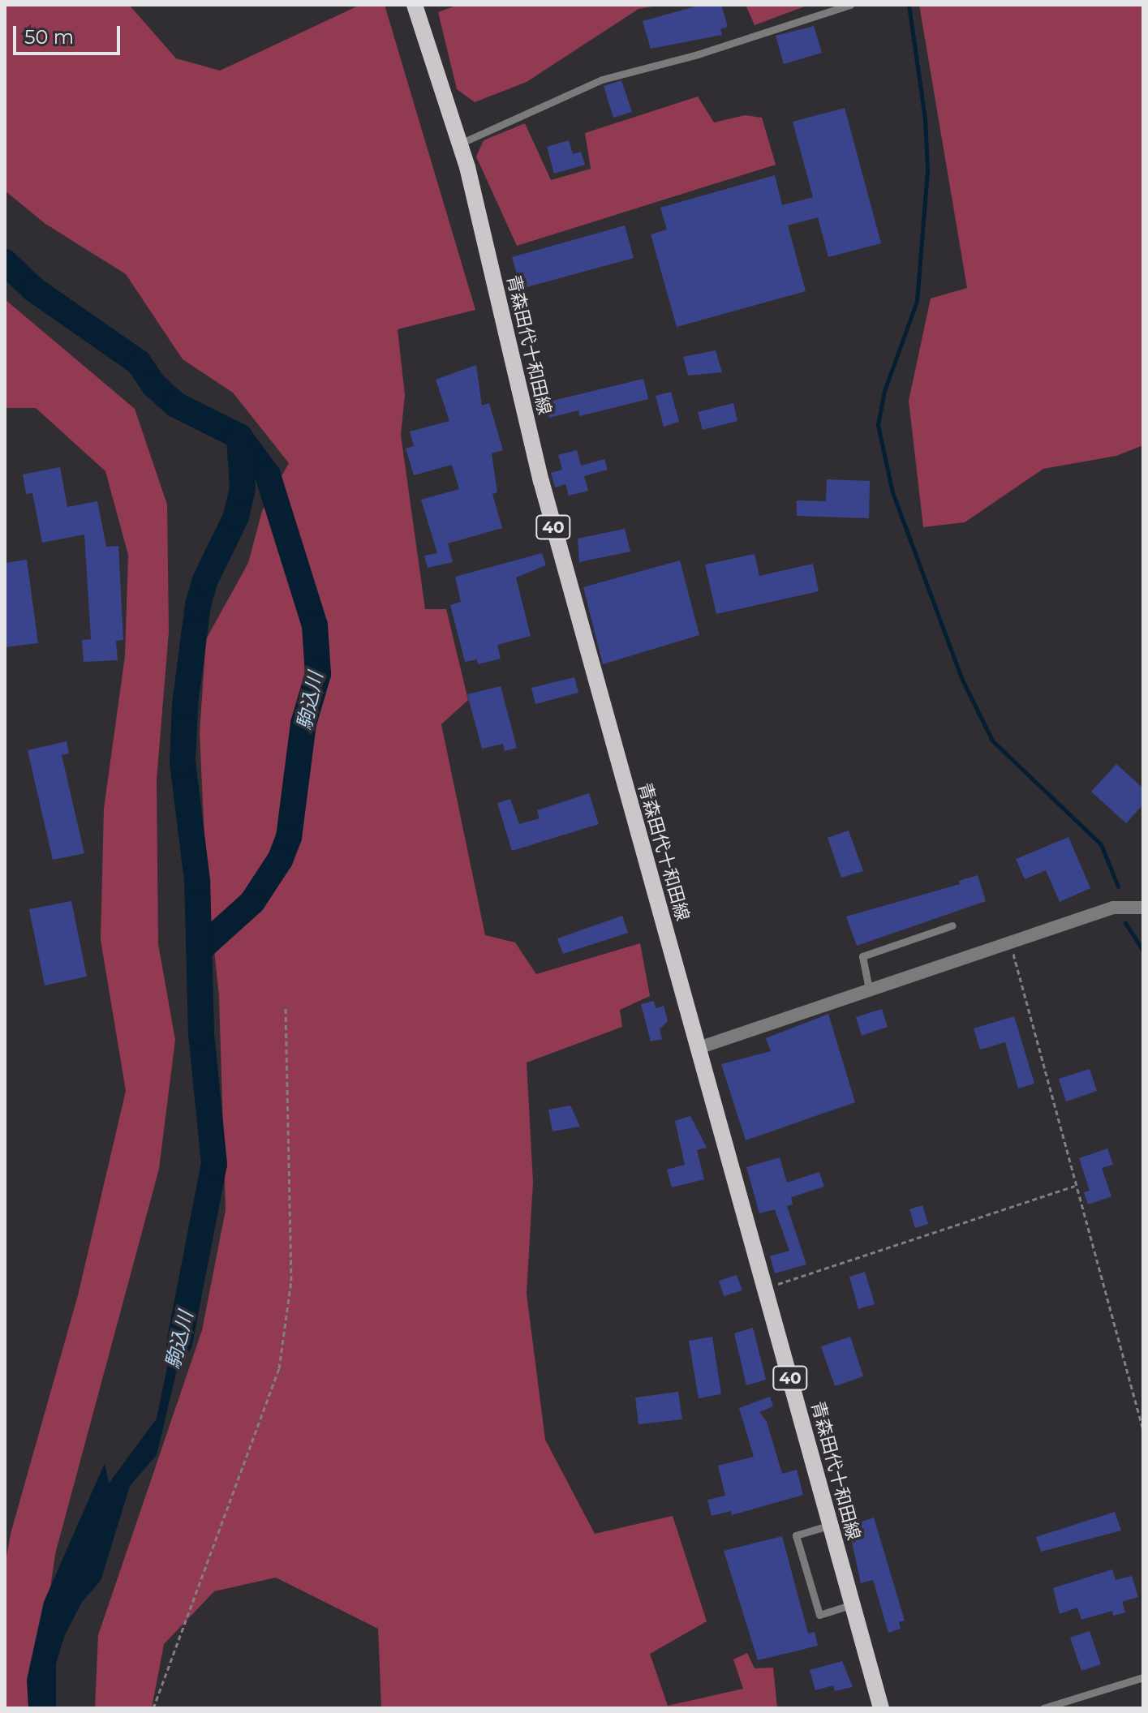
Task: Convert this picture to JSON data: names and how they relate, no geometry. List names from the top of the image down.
{
  "streets": {
    "main road": ["青森田代十和田線", "40"]
  },
  "water": ["駒込川"],
  "scale_bar": "50 m"
}
